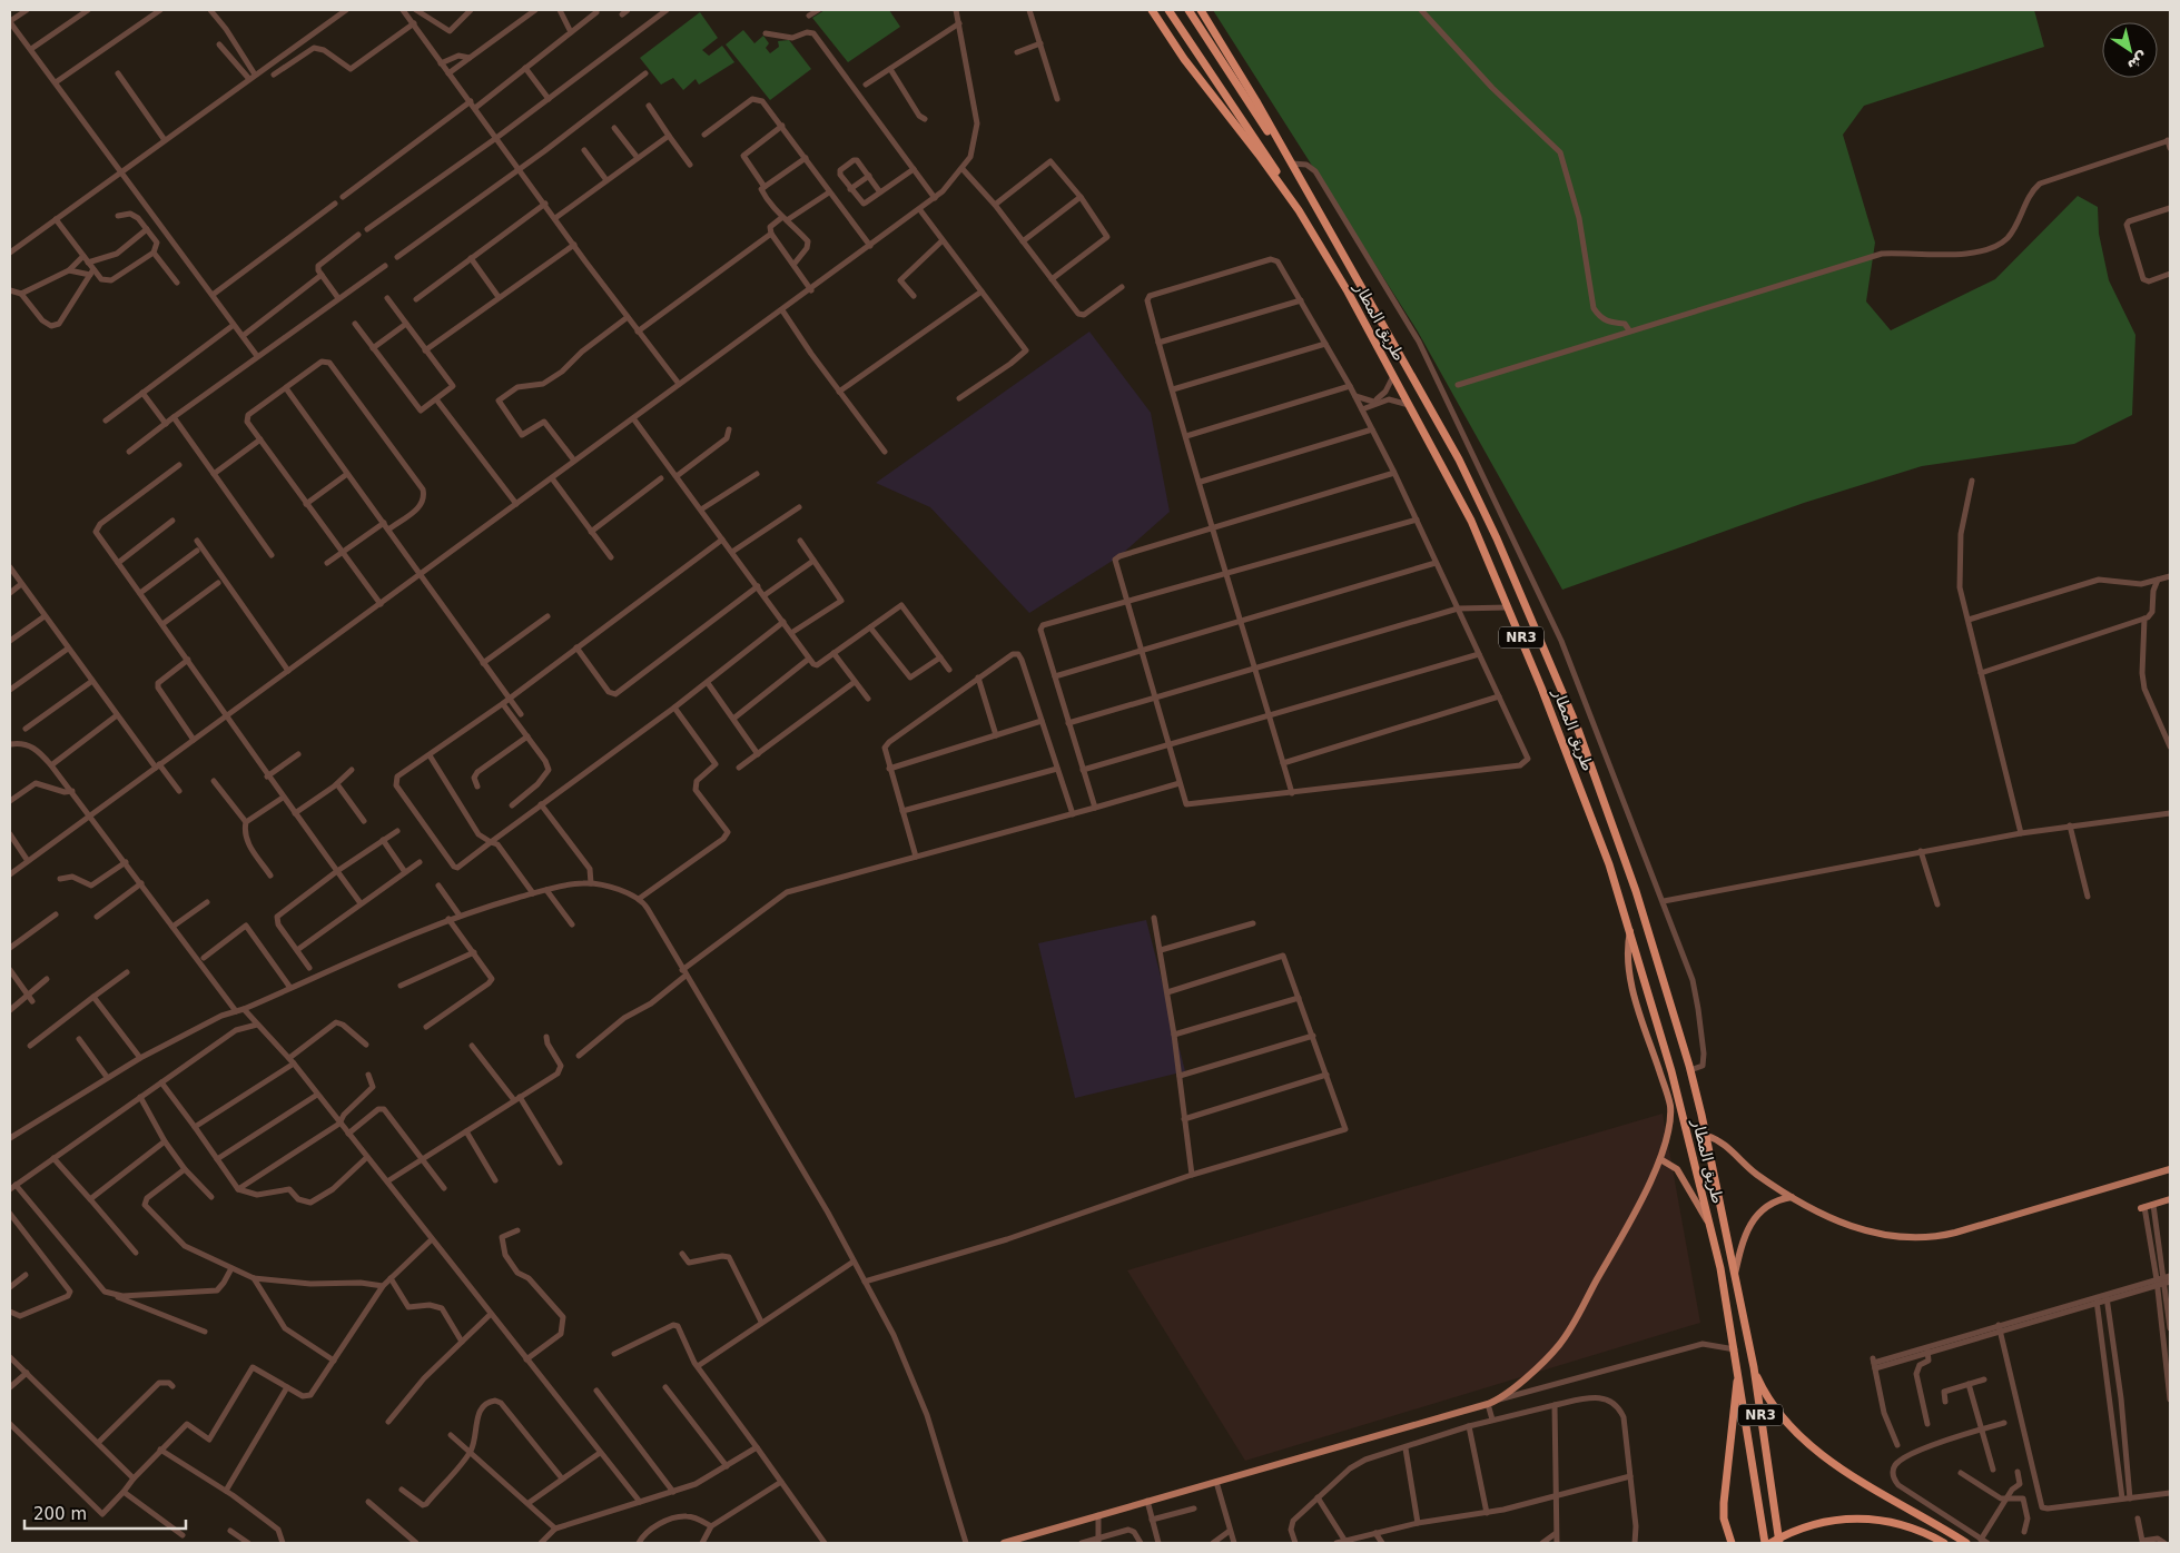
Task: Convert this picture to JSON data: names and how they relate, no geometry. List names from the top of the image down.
{
  "streets": {
    "highway": ["طريق المطار", "NR3"]
  },
  "scale_bar": "200 m",
  "north": "bottom right"
}
